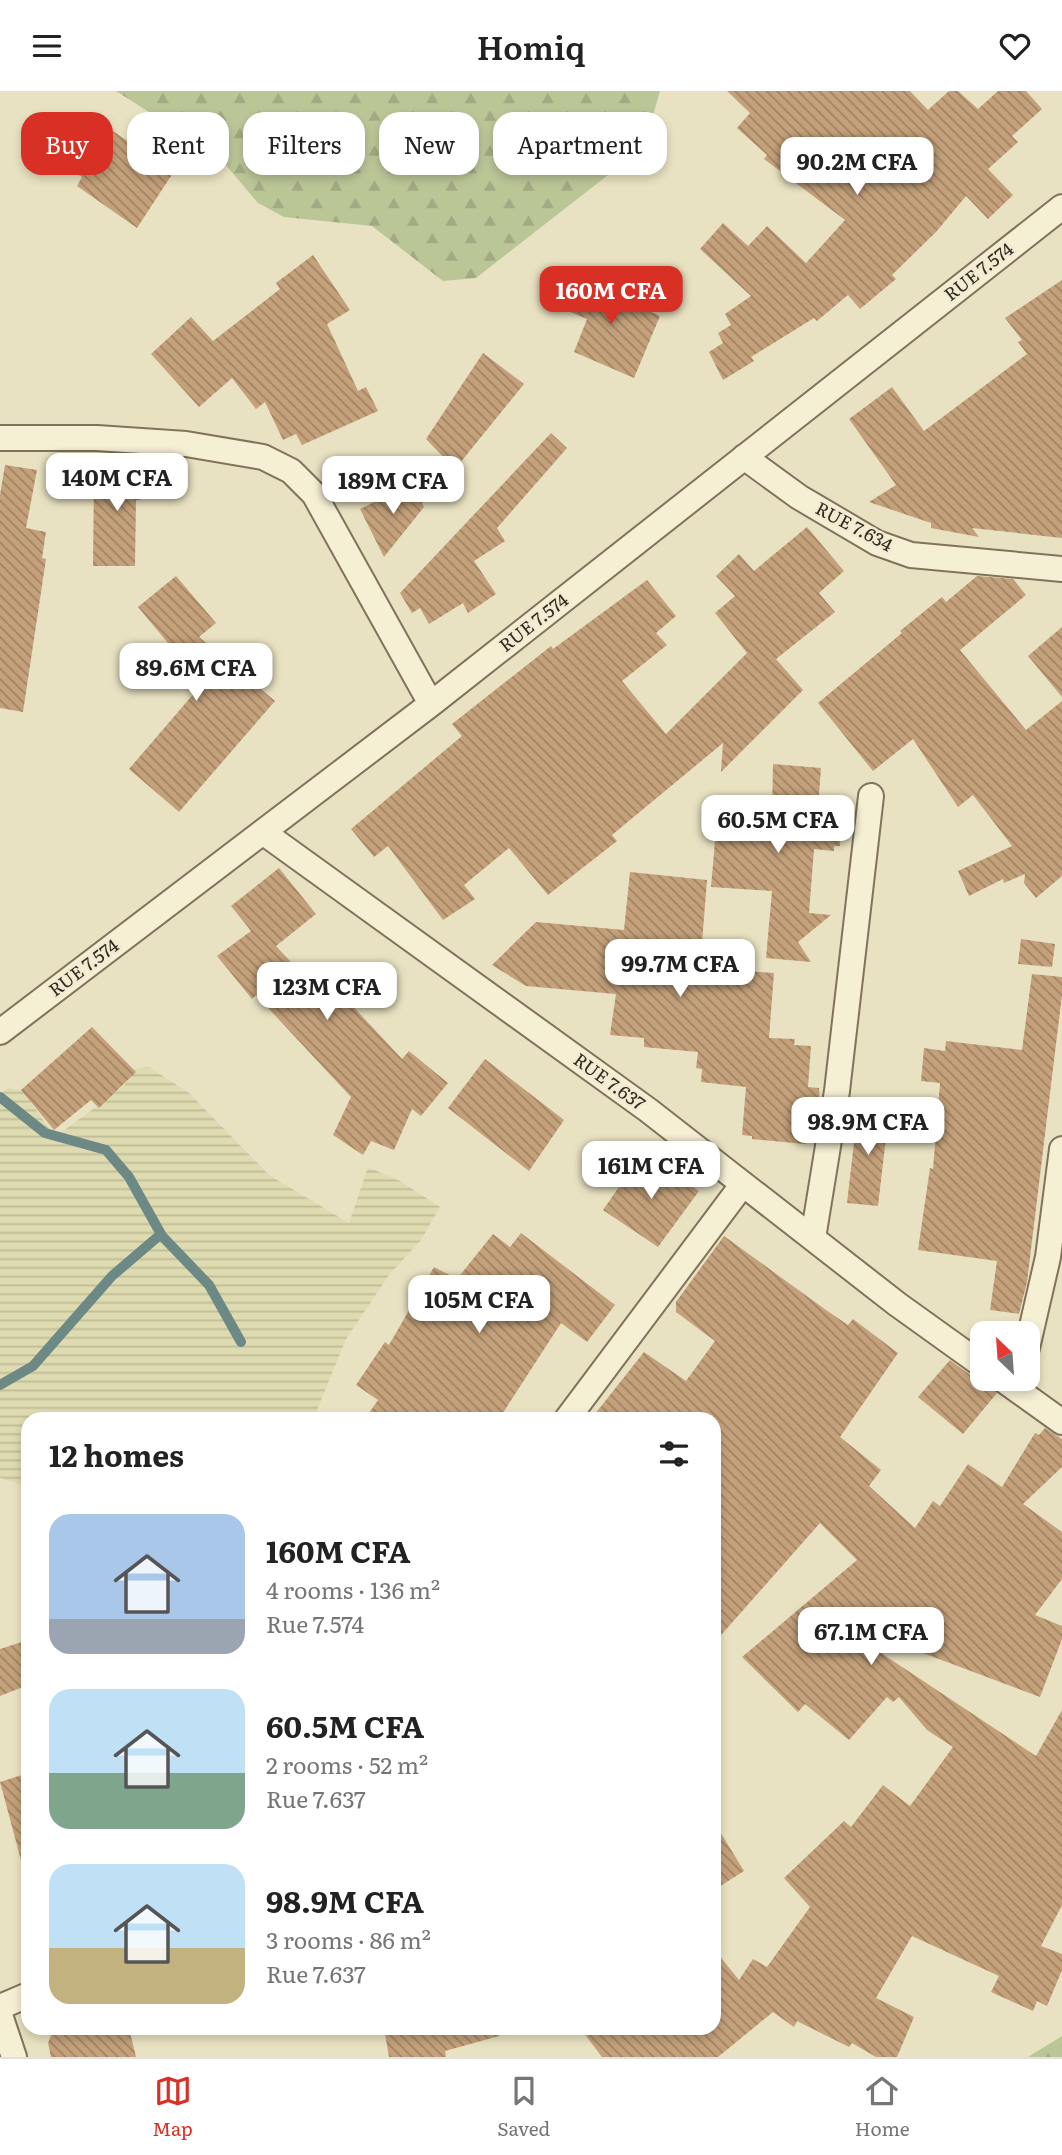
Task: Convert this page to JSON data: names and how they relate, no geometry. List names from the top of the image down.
{
  "streets": {
    "street": ["RUE 7.574", "RUE 7.634", "RUE 7.637"]
  },
  "crossings": [
    ["RUE 7.574", "RUE 7.634"],
    ["RUE 7.574", "RUE 7.637"]
  ],
  "north": "top left",
  "page": {
    "header": "Homiq",
    "chip": [
      "Buy",
      "Rent",
      "Filters",
      "New",
      "Apartment"
    ],
    "price": [
      "90.2M CFA",
      "160M CFA",
      "140M CFA",
      "189M CFA",
      "89.6M CFA",
      "60.5M CFA",
      "99.7M CFA",
      "123M CFA",
      "98.9M CFA",
      "161M CFA",
      "105M CFA",
      "67.1M CFA"
    ],
    "heading": "12 homes",
    "list": [
      {
        "name": "160M CFA",
        "note": "4 rooms · 136 m² · Rue 7.574"
      },
      {
        "name": "60.5M CFA",
        "note": "2 rooms · 52 m² · Rue 7.637"
      },
      {
        "name": "98.9M CFA",
        "note": "3 rooms · 86 m² · Rue 7.637"
      }
    ],
    "tabs": ["Map", "Saved", "Home"]
  }
}
